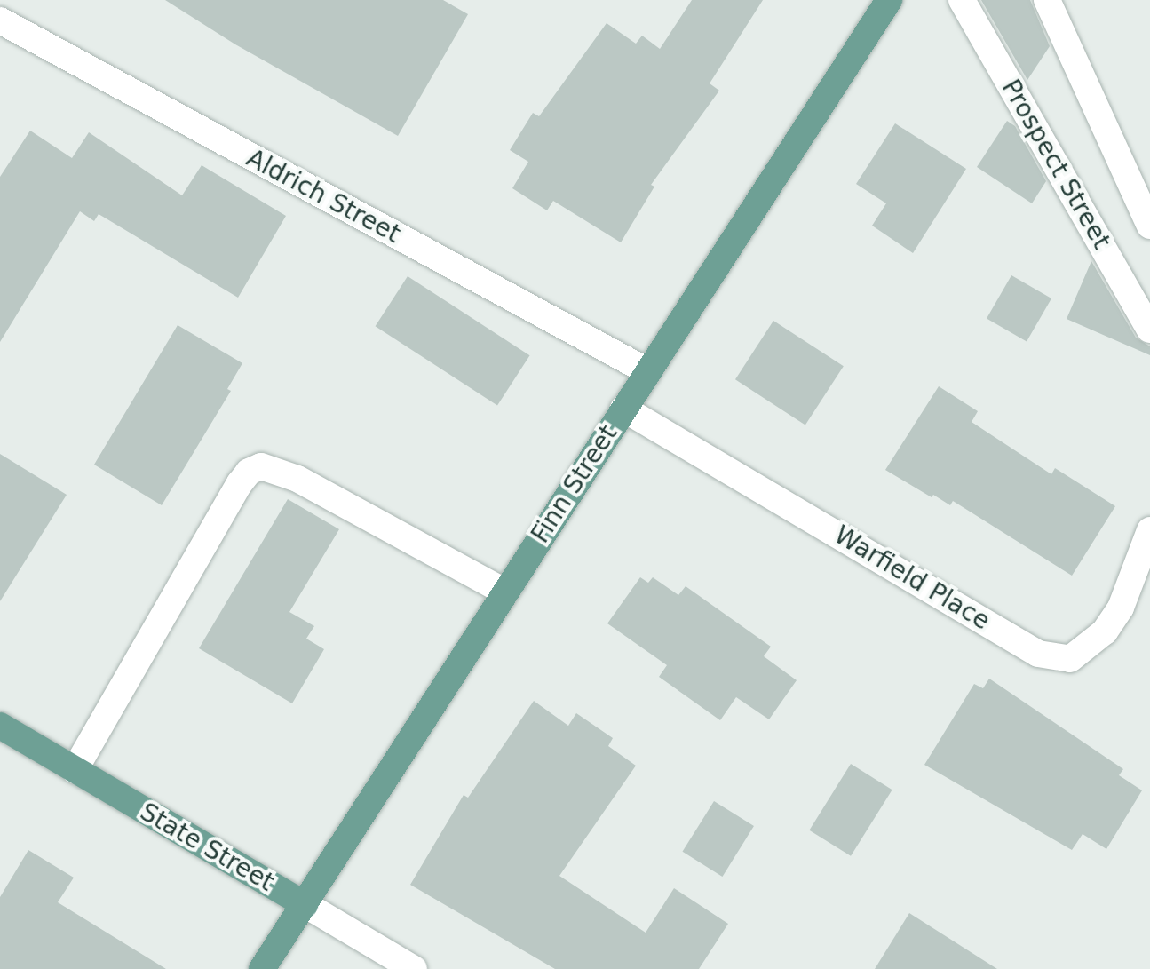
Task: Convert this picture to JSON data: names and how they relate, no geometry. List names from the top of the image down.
{
  "streets": {
    "main road": ["Finn Street", "State Street"],
    "street": ["Prospect Street", "Aldrich Street", "Warfield Place"]
  },
  "crossings": [
    ["Aldrich Street", "Finn Street"],
    ["Finn Street", "Warfield Place"],
    ["Finn Street", "State Street"]
  ]
}
